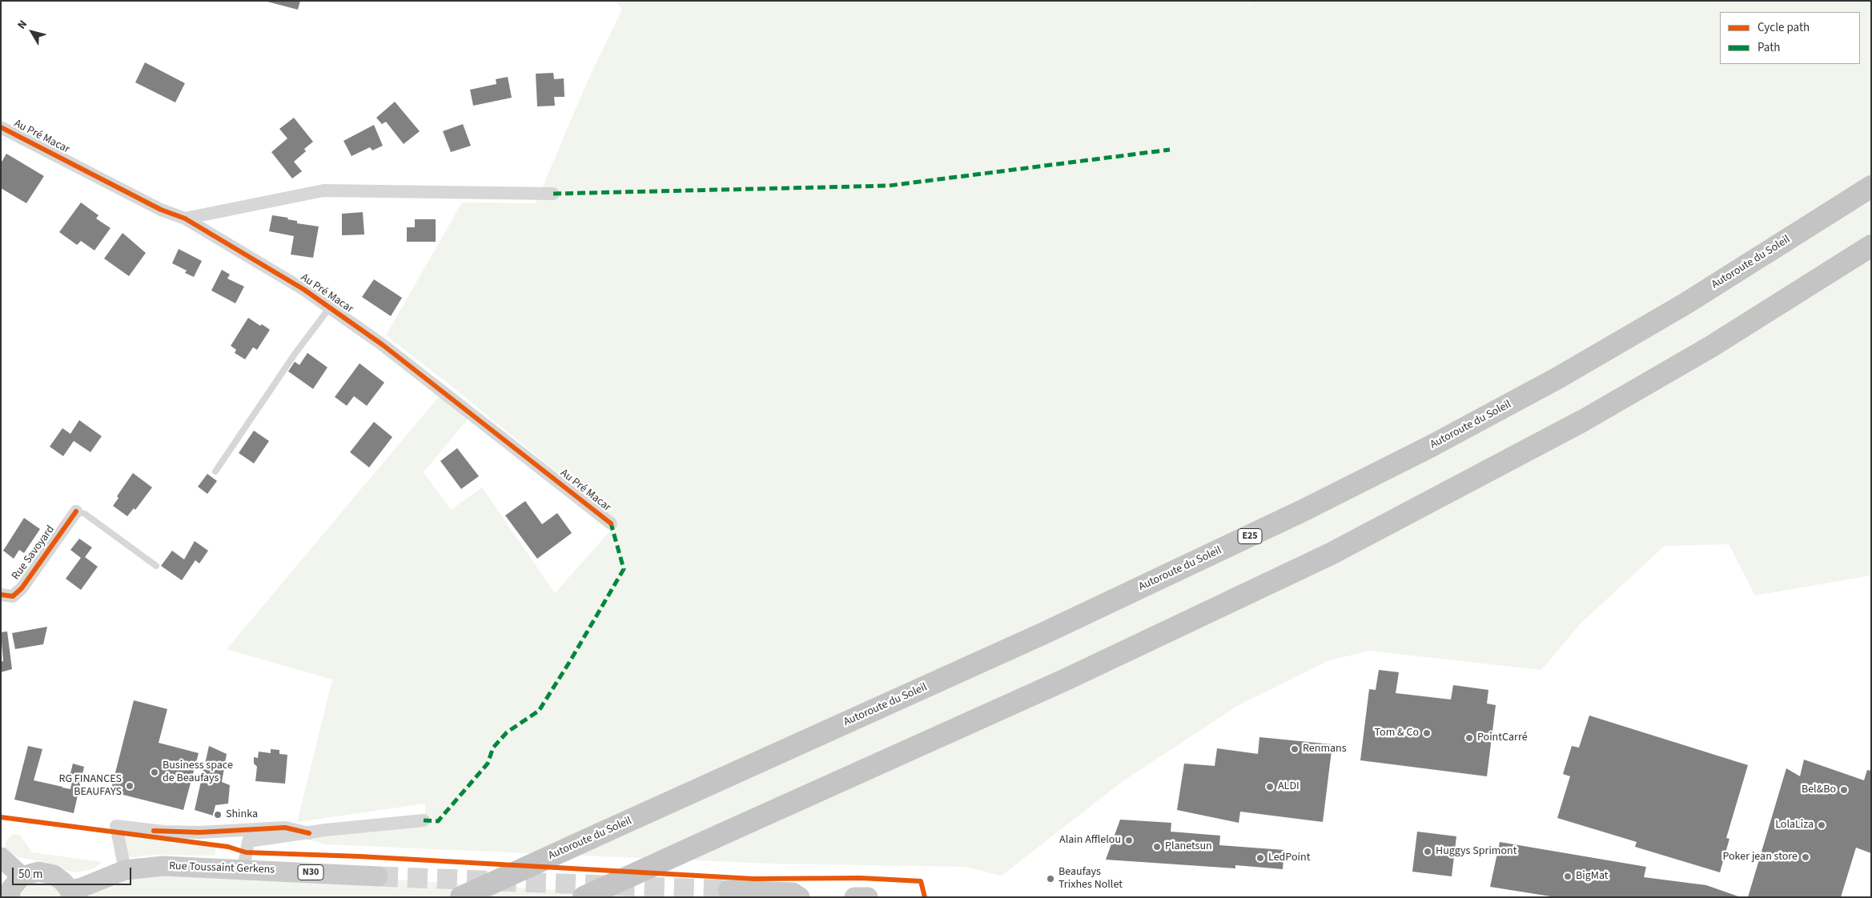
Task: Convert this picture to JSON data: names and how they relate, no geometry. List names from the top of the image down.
{
  "streets": {
    "highway": ["Autoroute du Soleil", "E25"],
    "main road": ["Rue Toussaint Gerkens", "N30"],
    "street": ["Au Pré Macar", "Rue Savoyard"]
  },
  "crossings": [
    ["Rue Toussaint Gerkens", "N30"]
  ],
  "places": [
    "Tom & Co",
    "PointCarré",
    "Renmans",
    "Business space de Beaufays",
    "RG FINANCES BEAUFAYS",
    "ALDI",
    "Bel&Bo",
    "Shinka",
    "LolaLiza",
    "Alain Afflelou",
    "Planetsun",
    "Huggys Sprimont",
    "Poker jean store",
    "LedPoint",
    "BigMat",
    "Beaufays Trixhes Nollet"
  ],
  "legend": ["Cycle path", "Path"],
  "scale_bar": "50 m",
  "north": "top left"
}
